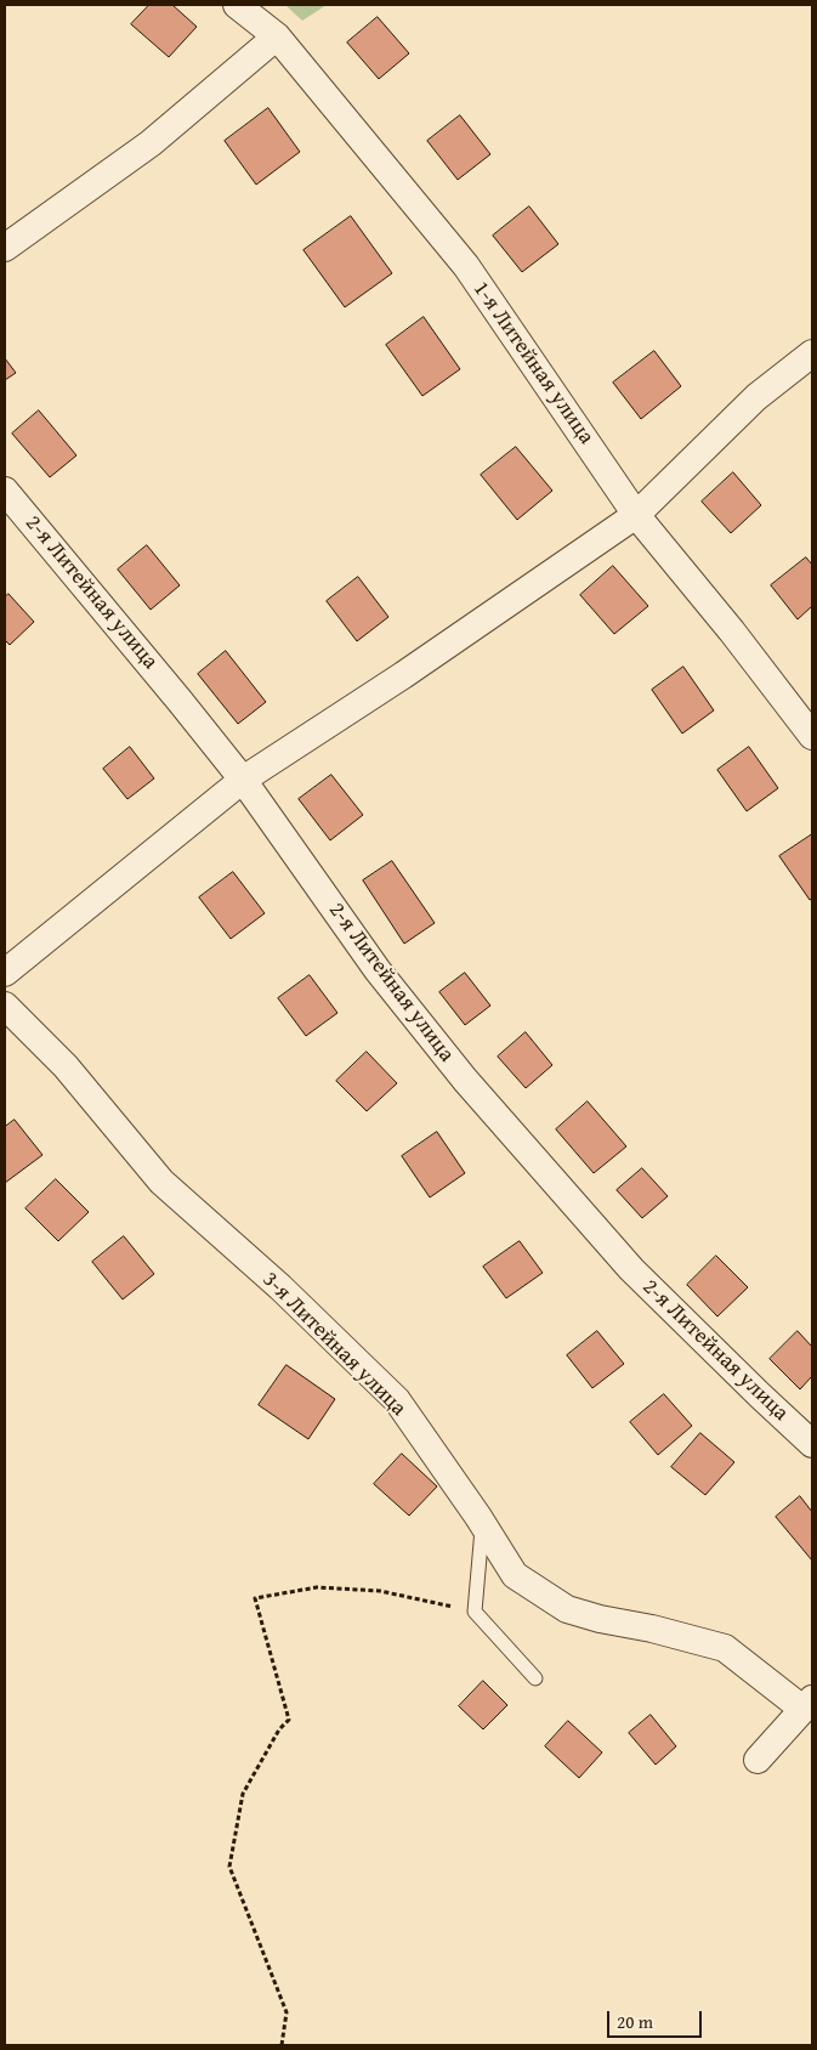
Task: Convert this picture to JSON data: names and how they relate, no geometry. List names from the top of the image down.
{
  "streets": {
    "street": ["1-я Литейная улица", "2-я Литейная улица", "3-я Литейная улица"]
  },
  "scale_bar": "20 m"
}
